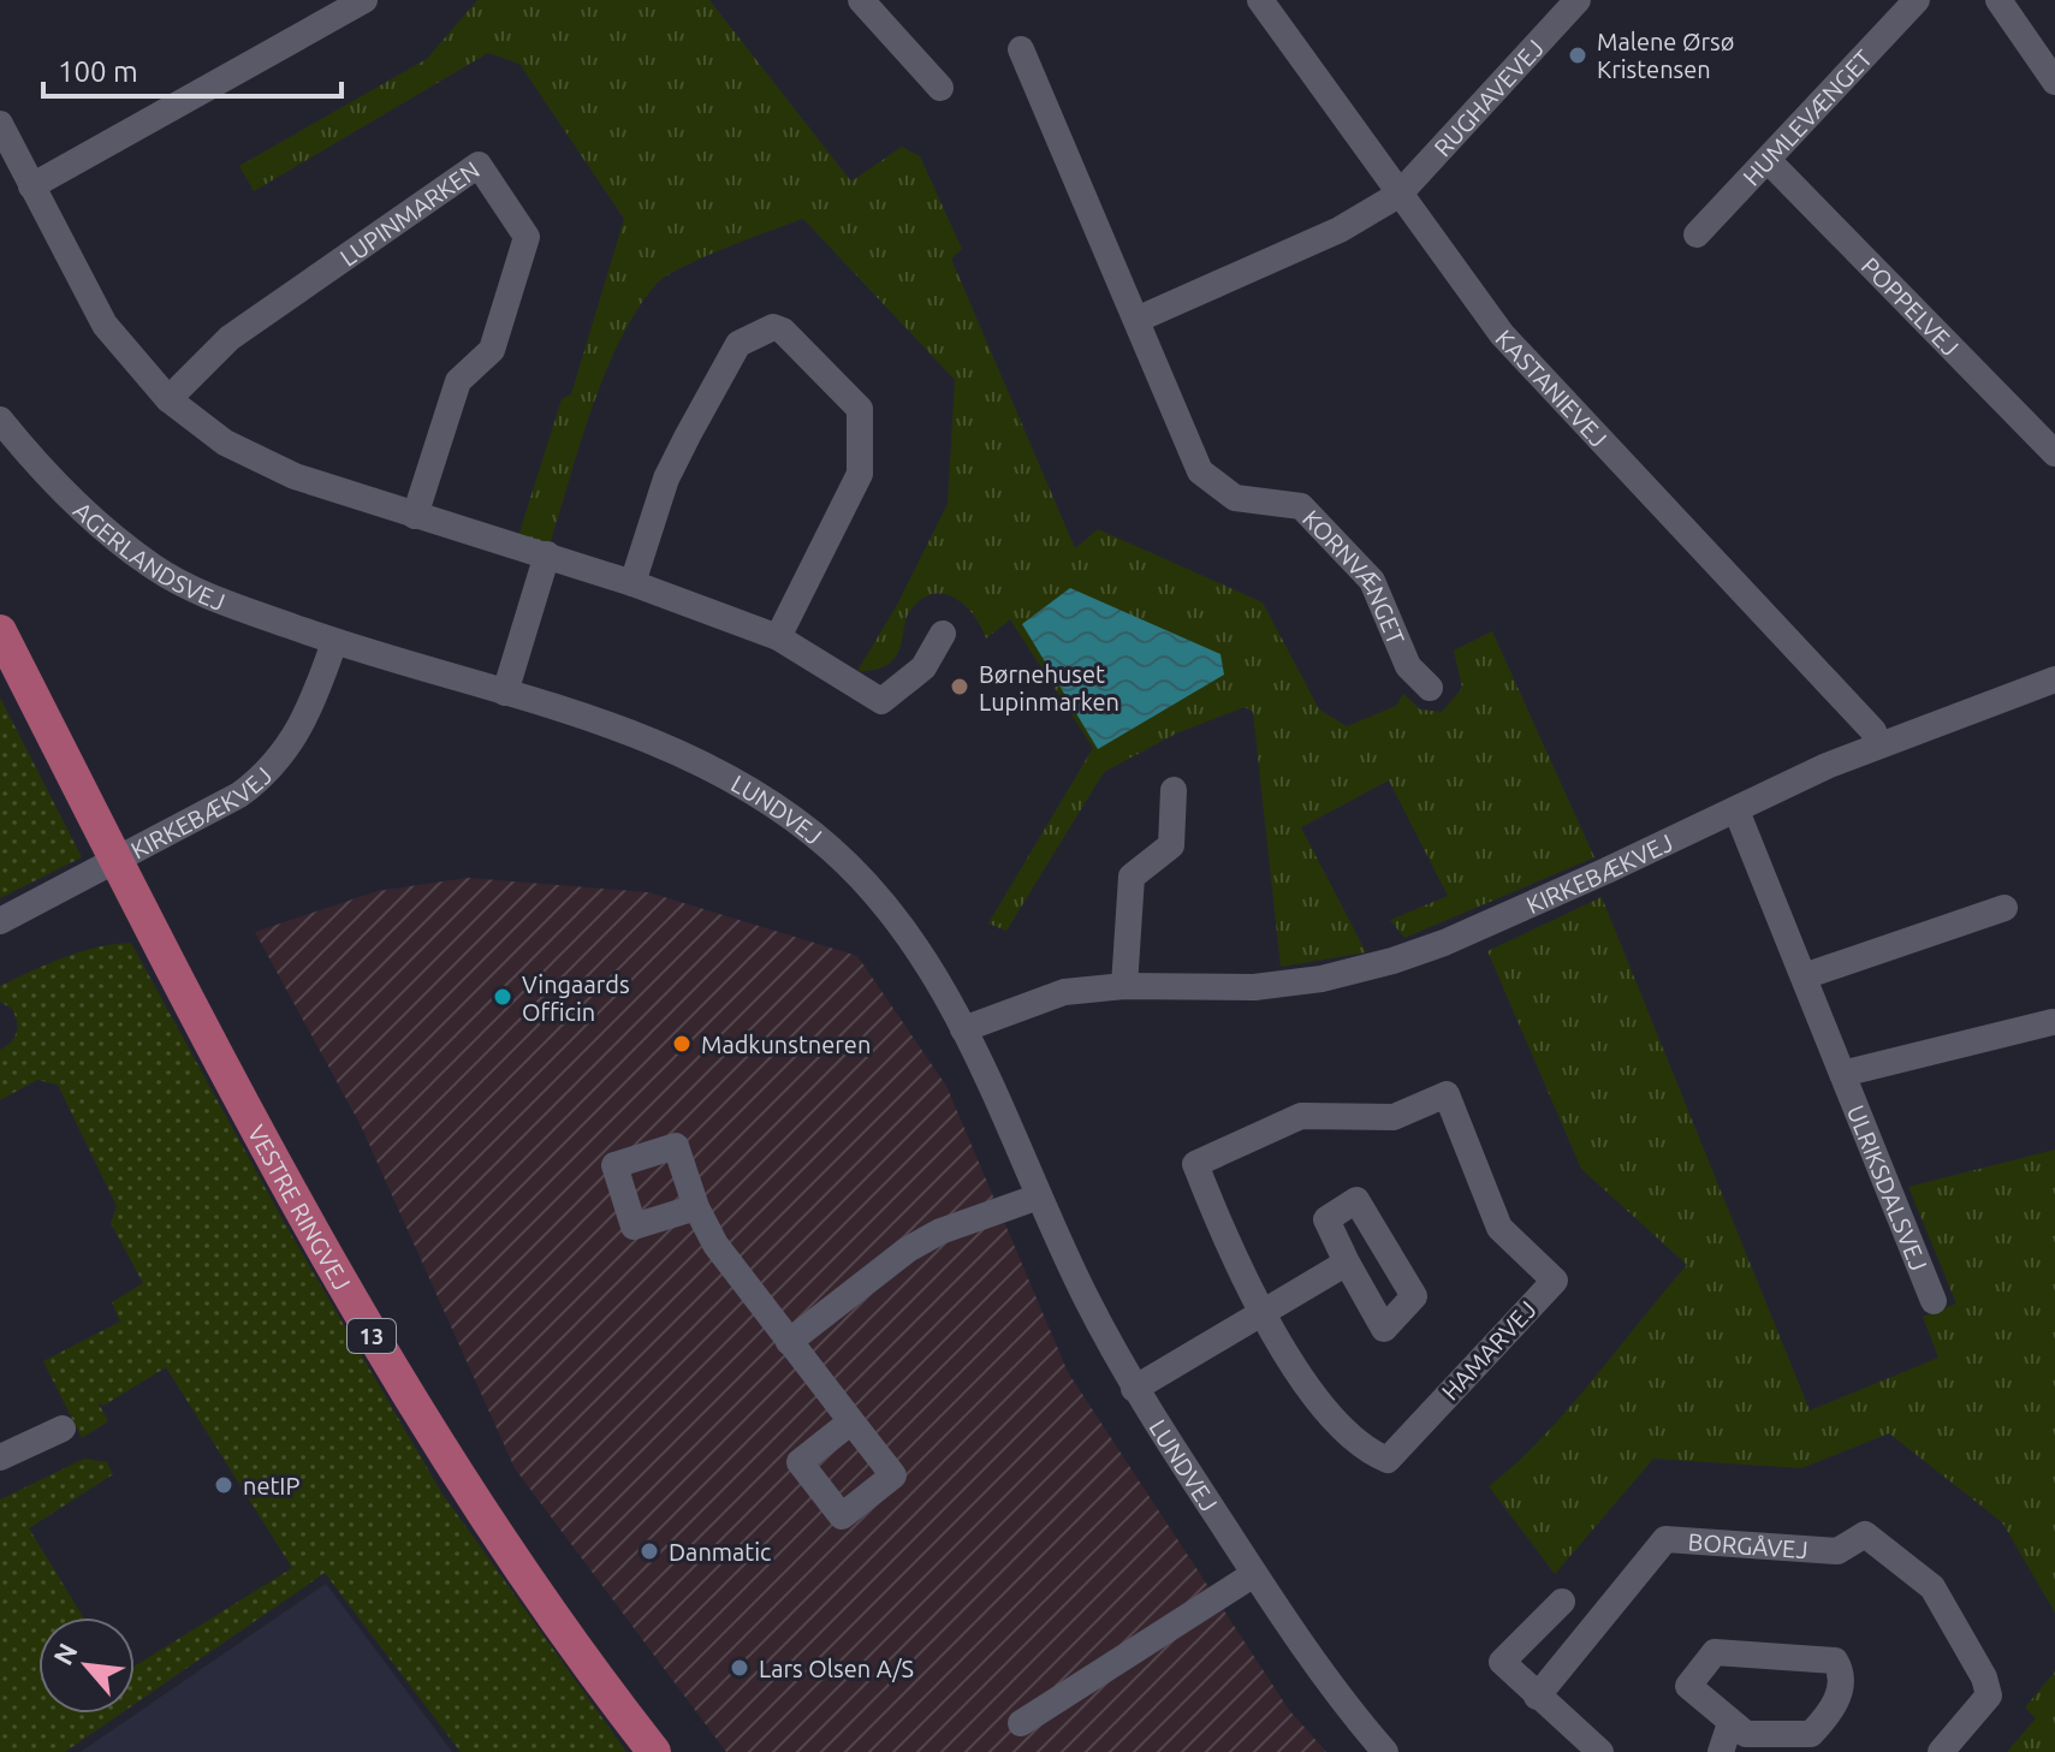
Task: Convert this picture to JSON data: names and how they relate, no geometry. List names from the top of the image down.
{
  "streets": {
    "main road": ["VESTRE RINGVEJ", "13"],
    "street": [
      "RUGHAVEVEJ",
      "HUMLEVÆNGET",
      "LUPINMARKEN",
      "POPPELVEJ",
      "KASTANIEVEJ",
      "AGERLANDSVEJ",
      "KORNVÆNGET",
      "LUNDVEJ",
      "KIRKEBÆKVEJ",
      "ULRIKSDALSVEJ",
      "HAMARVEJ",
      "BORGÅVEJ"
    ]
  },
  "crossings": [
    ["RUGHAVEVEJ", "KASTANIEVEJ"],
    ["HUMLEVÆNGET", "POPPELVEJ"],
    ["KASTANIEVEJ", "KIRKEBÆKVEJ"],
    ["AGERLANDSVEJ", "LUNDVEJ"],
    ["AGERLANDSVEJ", "KIRKEBÆKVEJ"],
    ["LUNDVEJ", "KIRKEBÆKVEJ"],
    ["KIRKEBÆKVEJ", "ULRIKSDALSVEJ"]
  ],
  "places": [
    "Malene Ørsø Kristensen",
    "Børnehuset Lupinmarken",
    "Vingaards Officin",
    "Madkunstneren",
    "netIP",
    "Danmatic",
    "Lars Olsen A/S"
  ],
  "scale_bar": "100 m",
  "north": "top left"
}
